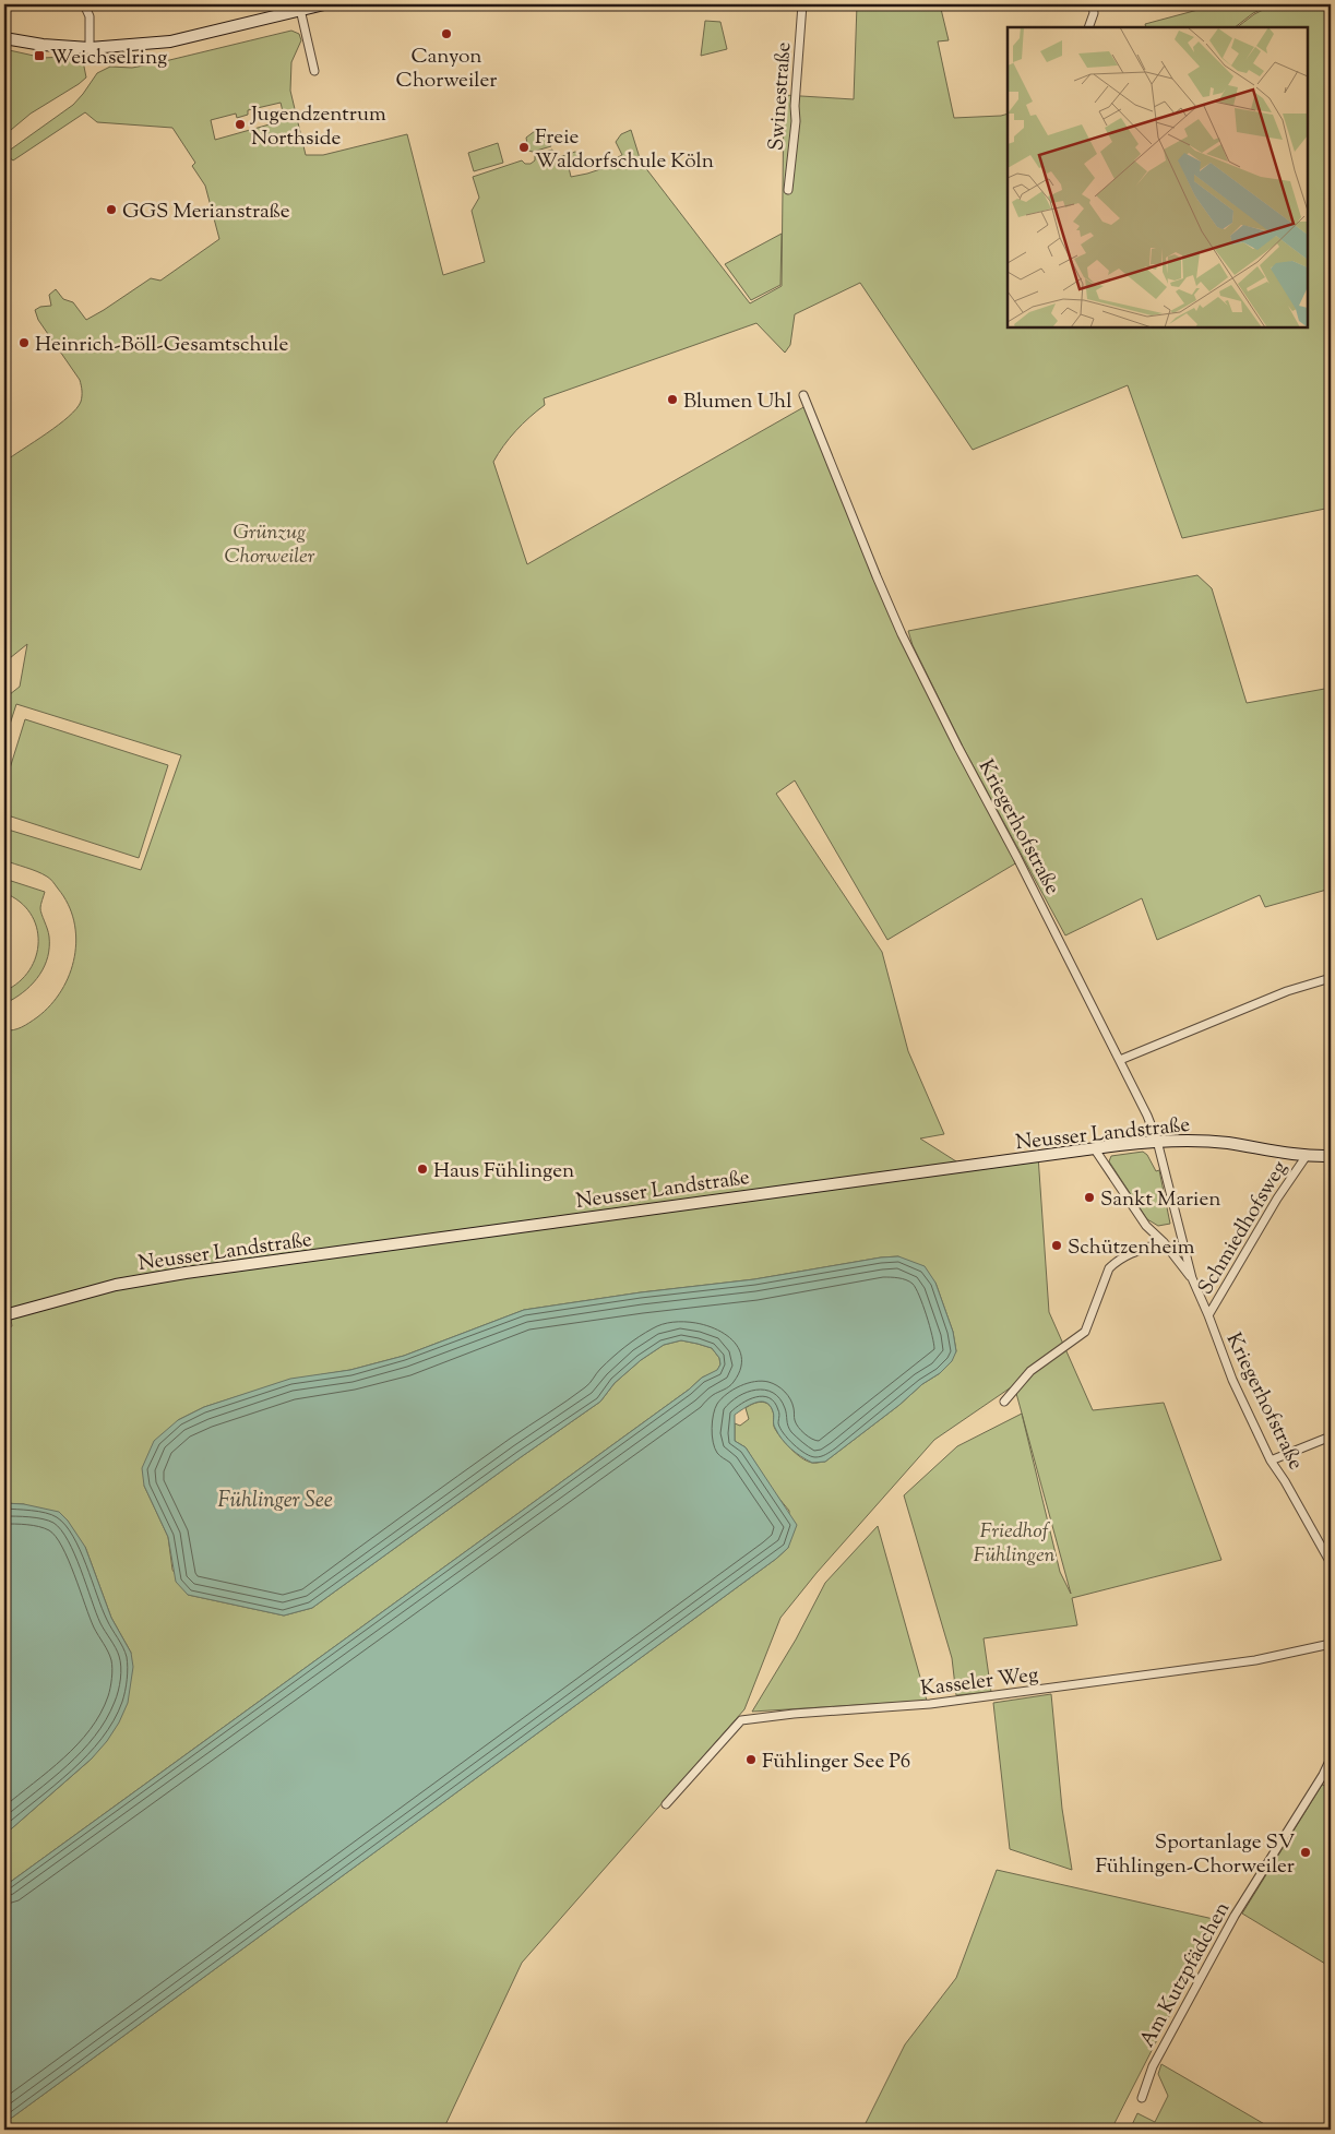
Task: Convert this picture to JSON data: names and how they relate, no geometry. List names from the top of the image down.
{
  "streets": {
    "main road": ["Neusser Landstraße"],
    "street": [
      "Swinestraße",
      "Kriegerhofstraße",
      "Schmiedhofsweg",
      "Kasseler Weg",
      "Am Kutzpfädchen"
    ]
  },
  "crossings": [
    ["Kriegerhofstraße", "Neusser Landstraße"],
    ["Kriegerhofstraße", "Schmiedhofsweg"],
    ["Neusser Landstraße", "Schmiedhofsweg"]
  ],
  "water": ["Fühlinger See"],
  "parks": ["Grünzug Chorweiler", "Friedhof Fühlingen"],
  "places": {
    "other": [
      "Canyon Chorweiler",
      "Jugendzentrum Northside",
      "Freie Waldorfschule Köln",
      "GGS Merianstraße",
      "Heinrich-Böll-Gesamtschule",
      "Blumen Uhl",
      "Haus Fühlingen",
      "Sankt Marien",
      "Schützenheim",
      "Fühlinger See P6",
      "Sportanlage SV Fühlingen-Chorweiler"
    ],
    "transit": ["Weichselring"]
  }
}
